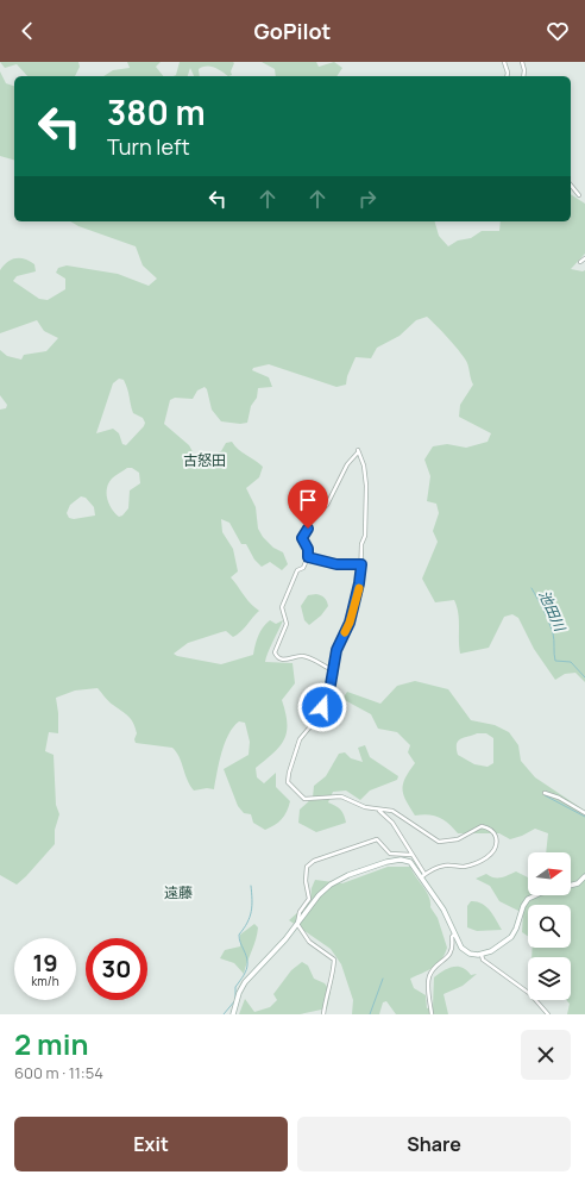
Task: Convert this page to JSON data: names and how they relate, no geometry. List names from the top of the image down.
{
  "districts": ["古怒田", "遠藤"],
  "water": ["池田川"],
  "north": "right",
  "page": {
    "header": "GoPilot",
    "turn": ["380 m", "Turn left"],
    "speed": "19 km/h",
    "limit": "30",
    "heading": ["2 min", "600 m · 11:54"],
    "buttons": ["Exit", "Share"]
  }
}
